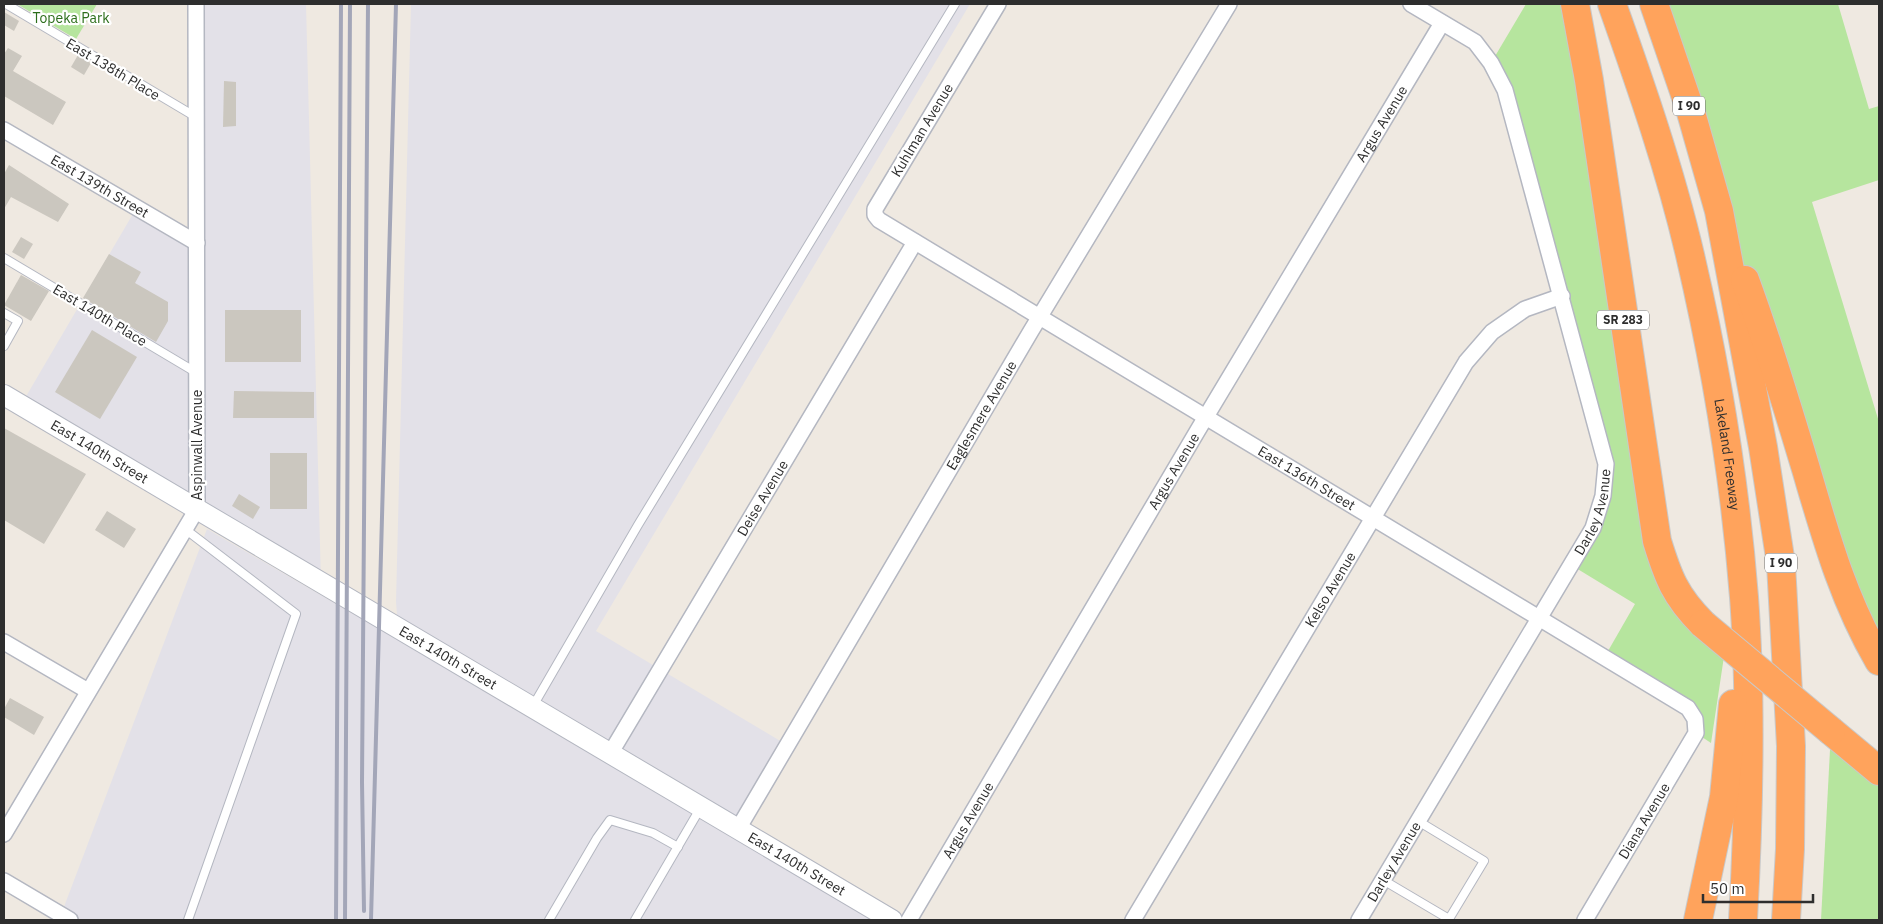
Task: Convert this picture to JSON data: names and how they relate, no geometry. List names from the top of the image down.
{
  "streets": {
    "highway": ["I 90", "SR 283", "Lakeland Freeway"],
    "street": [
      "Argus Avenue",
      "Kuhlman Avenue",
      "East 139th Street",
      "Eaglesmere Avenue",
      "Aspinwall Avenue",
      "East 140th Street",
      "East 136th Street",
      "Deise Avenue",
      "Darley Avenue",
      "Kelso Avenue",
      "Diana Avenue"
    ],
    "lane": ["East 138th Place", "East 140th Place"]
  },
  "crossings": [
    ["East 138th Place", "Aspinwall Avenue"],
    ["Argus Avenue", "East 136th Street"],
    ["Argus Avenue", "Darley Avenue"],
    ["Kuhlman Avenue", "East 136th Street"],
    ["Kuhlman Avenue", "Deise Avenue"],
    ["East 139th Street", "Aspinwall Avenue"],
    ["East 140th Place", "Aspinwall Avenue"],
    ["Eaglesmere Avenue", "East 140th Street"],
    ["Eaglesmere Avenue", "East 136th Street"],
    ["Aspinwall Avenue", "East 140th Street"],
    ["East 140th Street", "Deise Avenue"],
    ["East 136th Street", "Deise Avenue"],
    ["East 136th Street", "Darley Avenue"],
    ["East 136th Street", "Kelso Avenue"],
    ["East 136th Street", "Diana Avenue"],
    ["Darley Avenue", "Kelso Avenue"]
  ],
  "parks": ["Topeka Park"],
  "scale_bar": "50 m"
}
